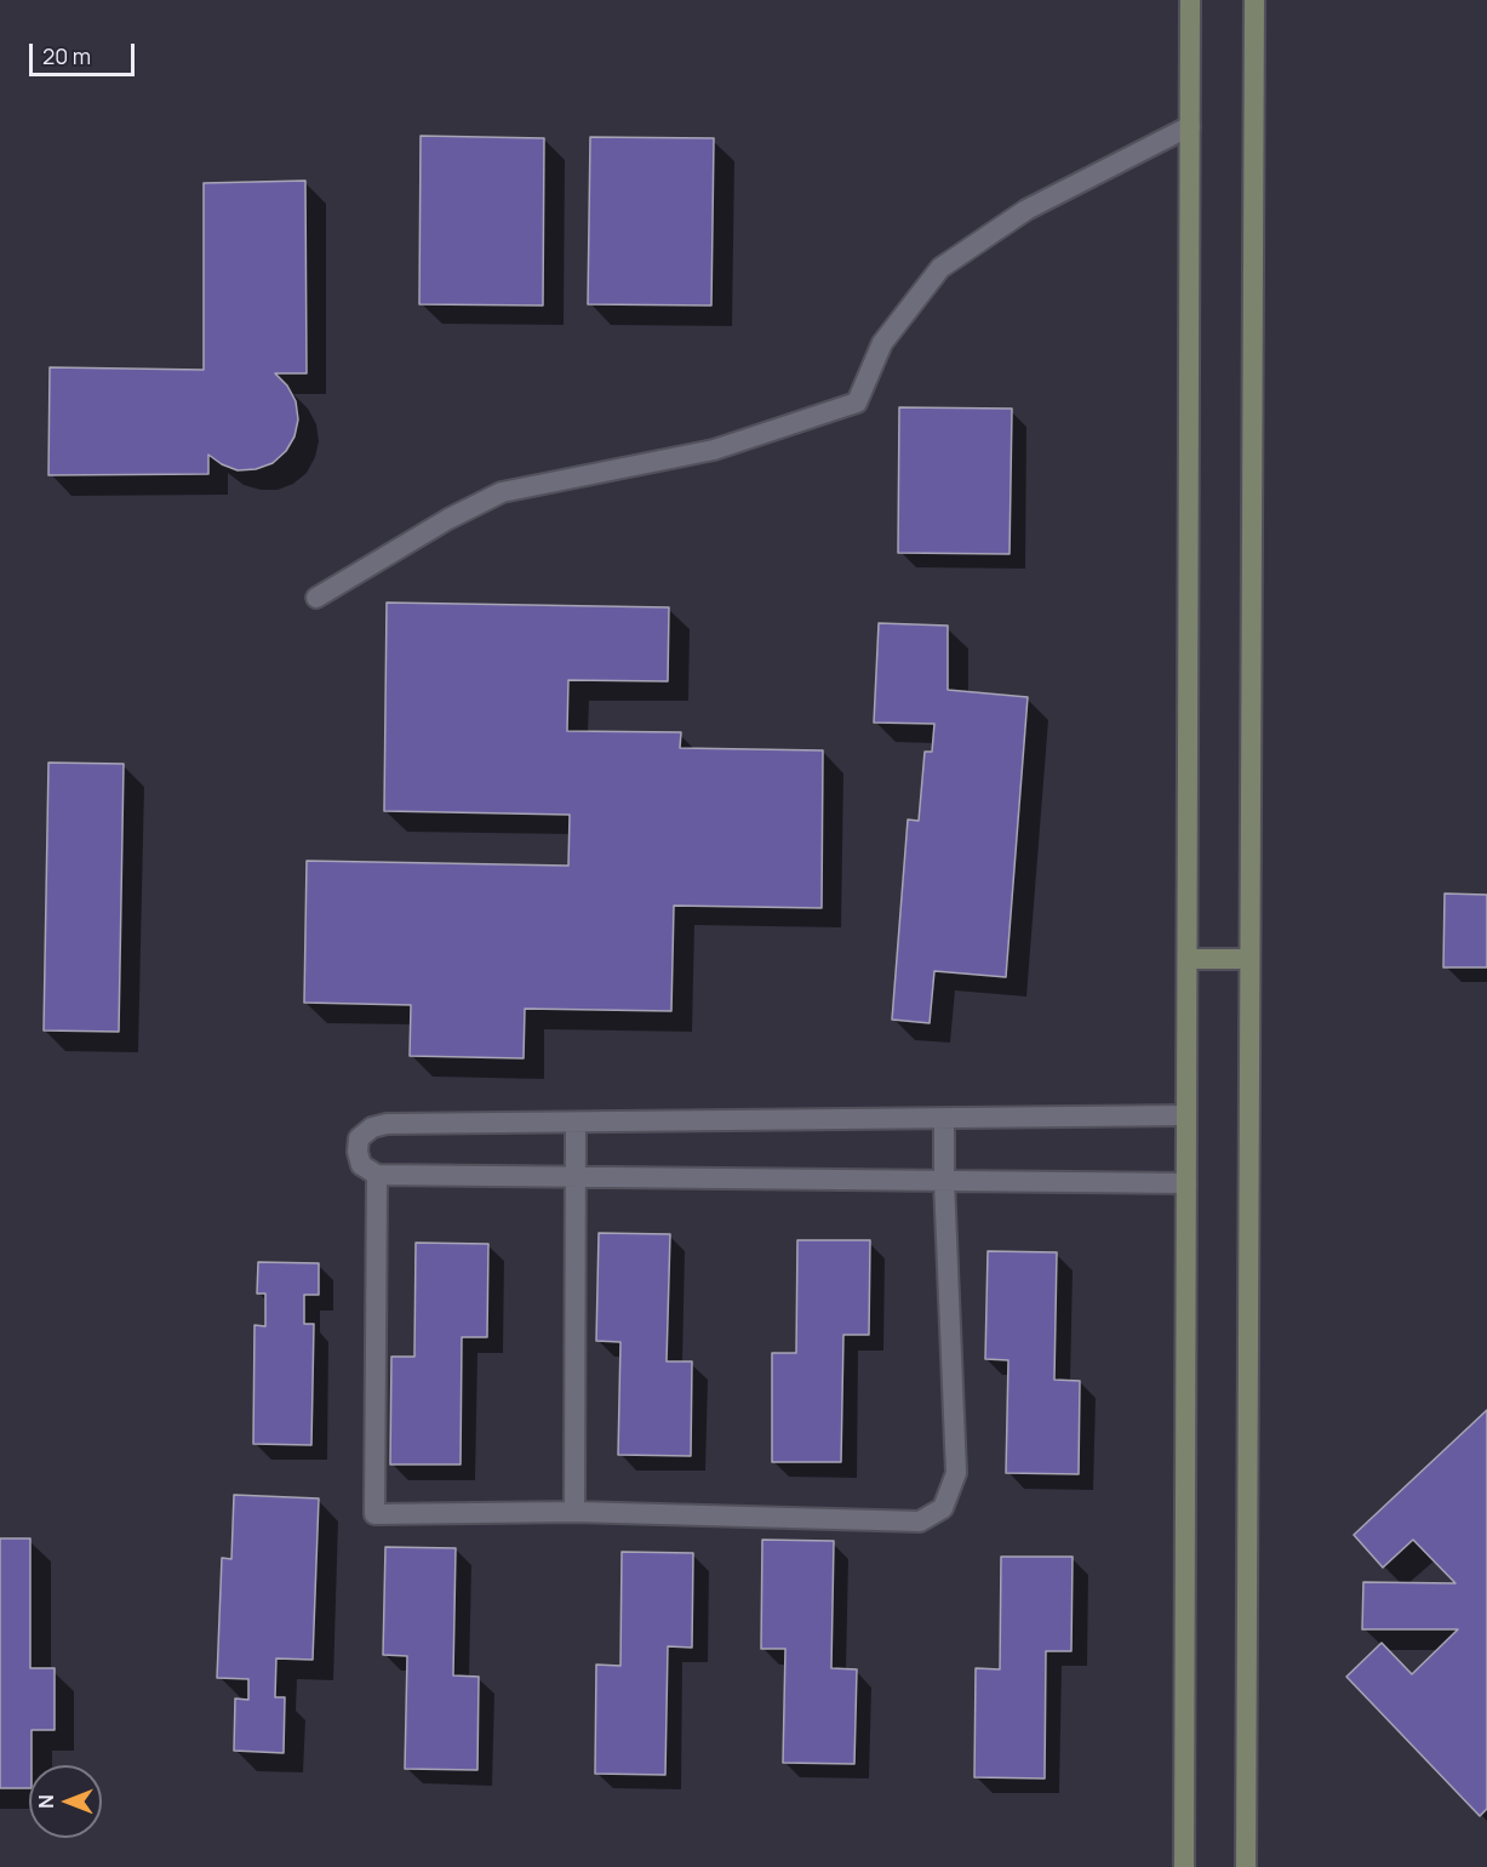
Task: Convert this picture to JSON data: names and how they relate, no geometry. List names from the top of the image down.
{
  "scale_bar": "20 m",
  "north": "left"
}
